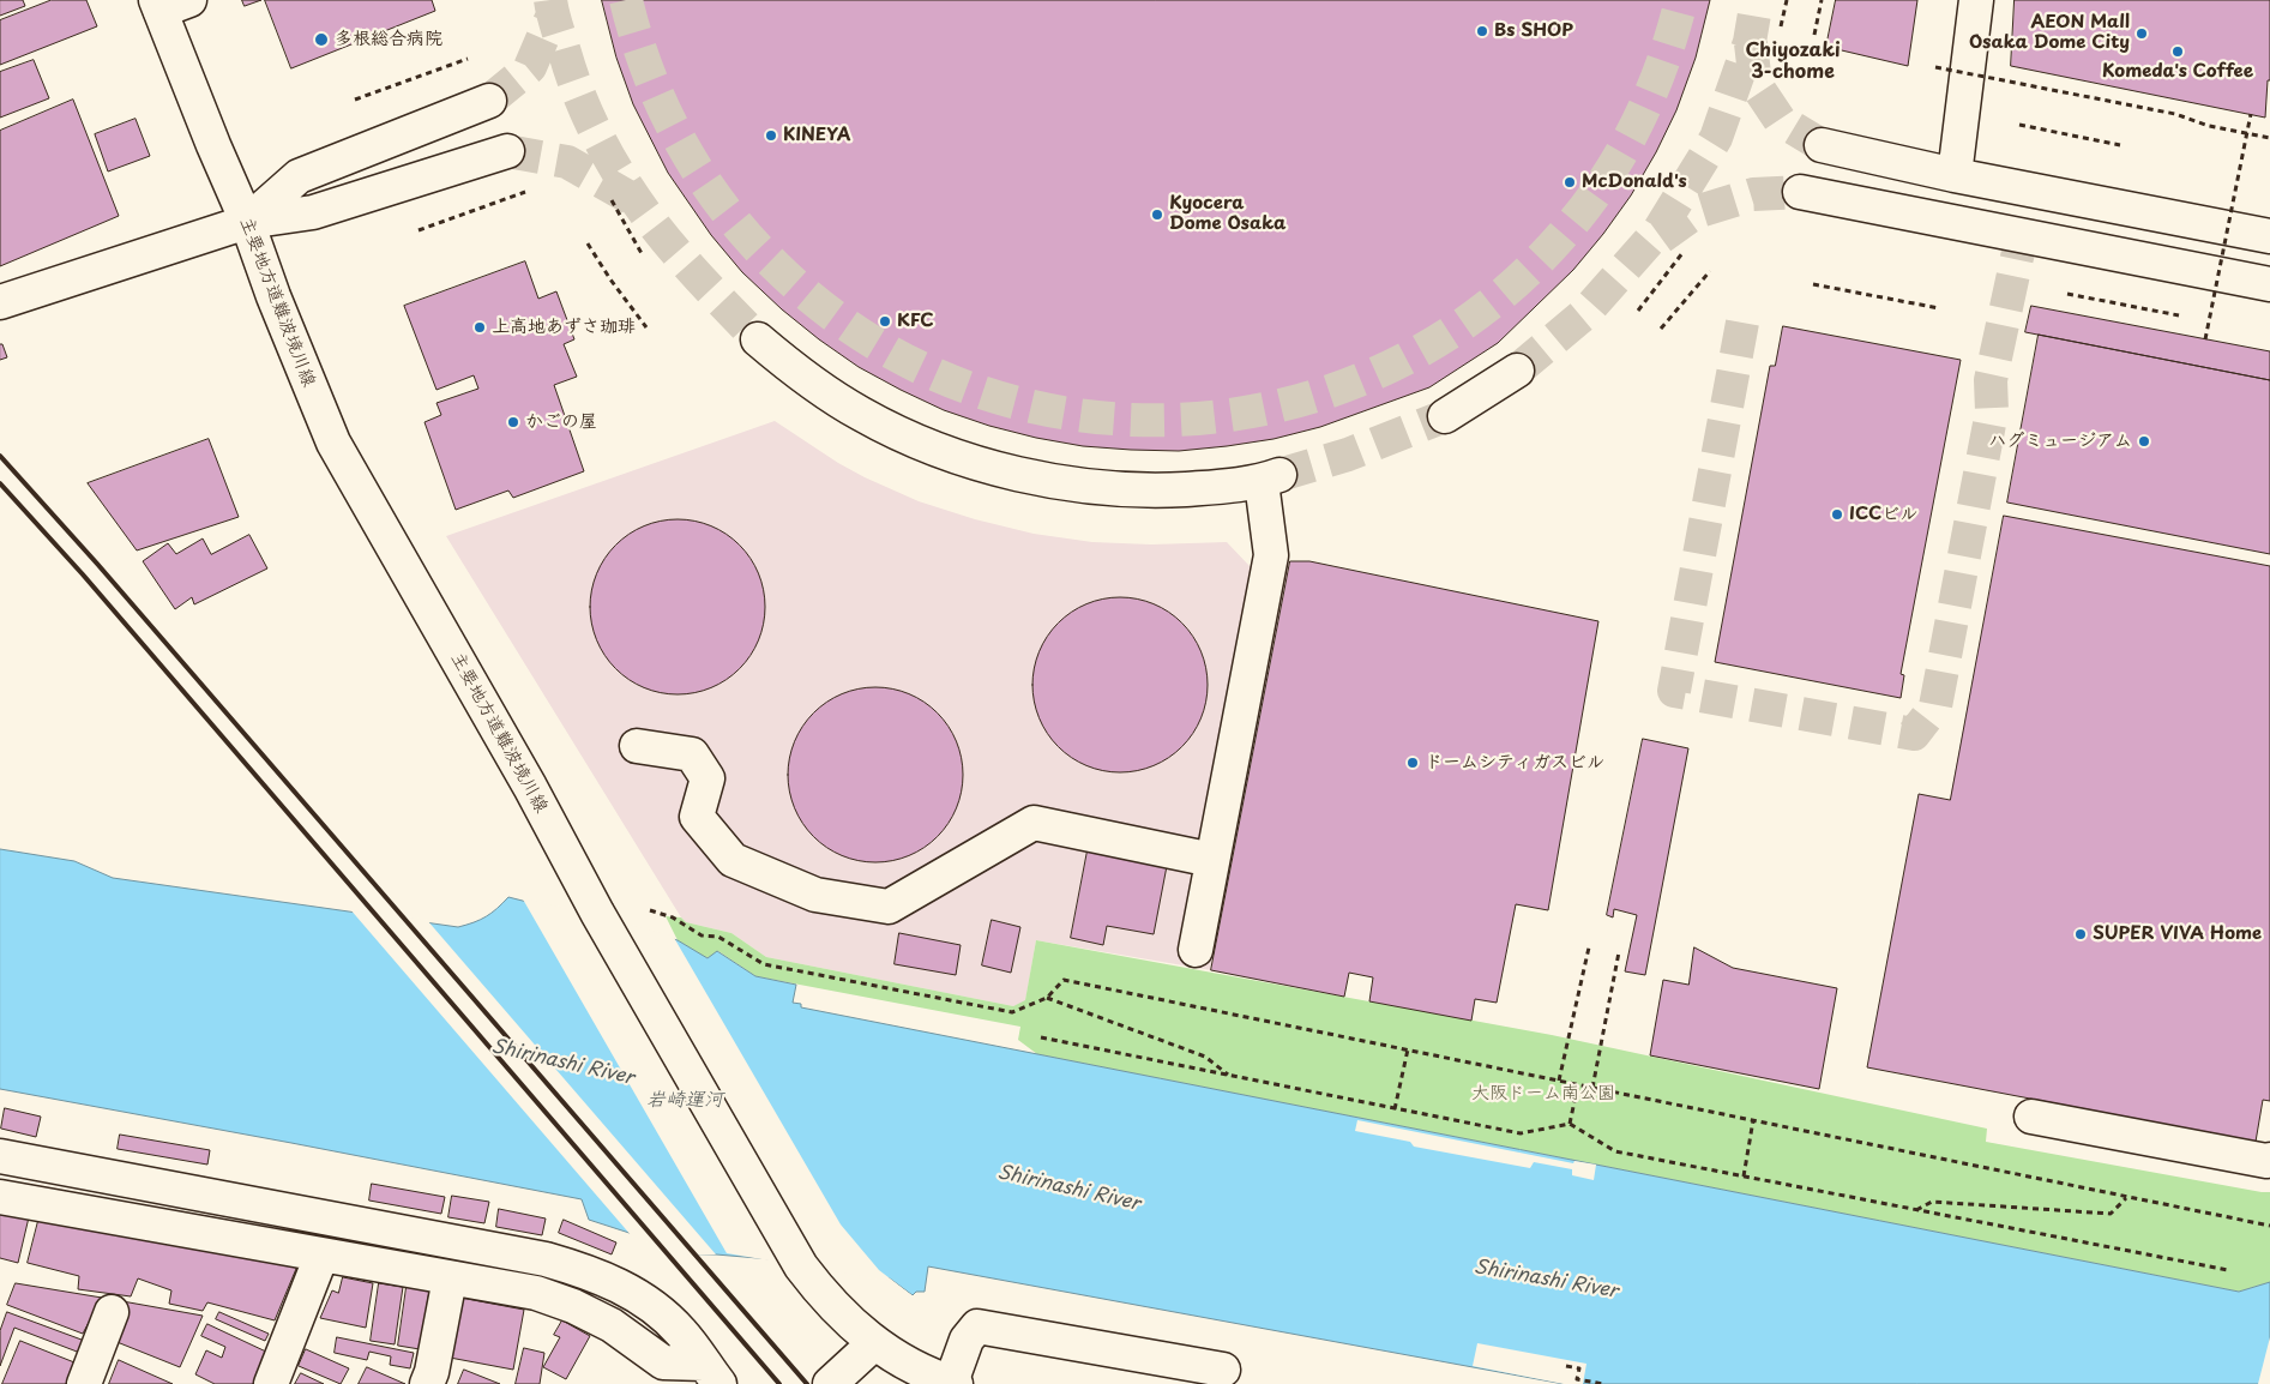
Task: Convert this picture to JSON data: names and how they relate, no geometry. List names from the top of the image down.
{
  "streets": {
    "street": ["主要地方道難波境川線"]
  },
  "districts": ["Chiyozaki 3-chome"],
  "water": ["Shirinashi River", "岩崎運河"],
  "parks": ["大阪ドーム南公園"],
  "places": [
    "Bs SHOP",
    "AEON Mall Osaka Dome City",
    "多根総合病院",
    "Komeda's Coffee",
    "KINEYA",
    "McDonald's",
    "Kyocera Dome Osaka",
    "KFC",
    "上高地あずさ珈琲",
    "かごの屋",
    "ハグミュージアム",
    "ICCビル",
    "ドームシティガスビル",
    "SUPER VIVA Home"
  ]
}
